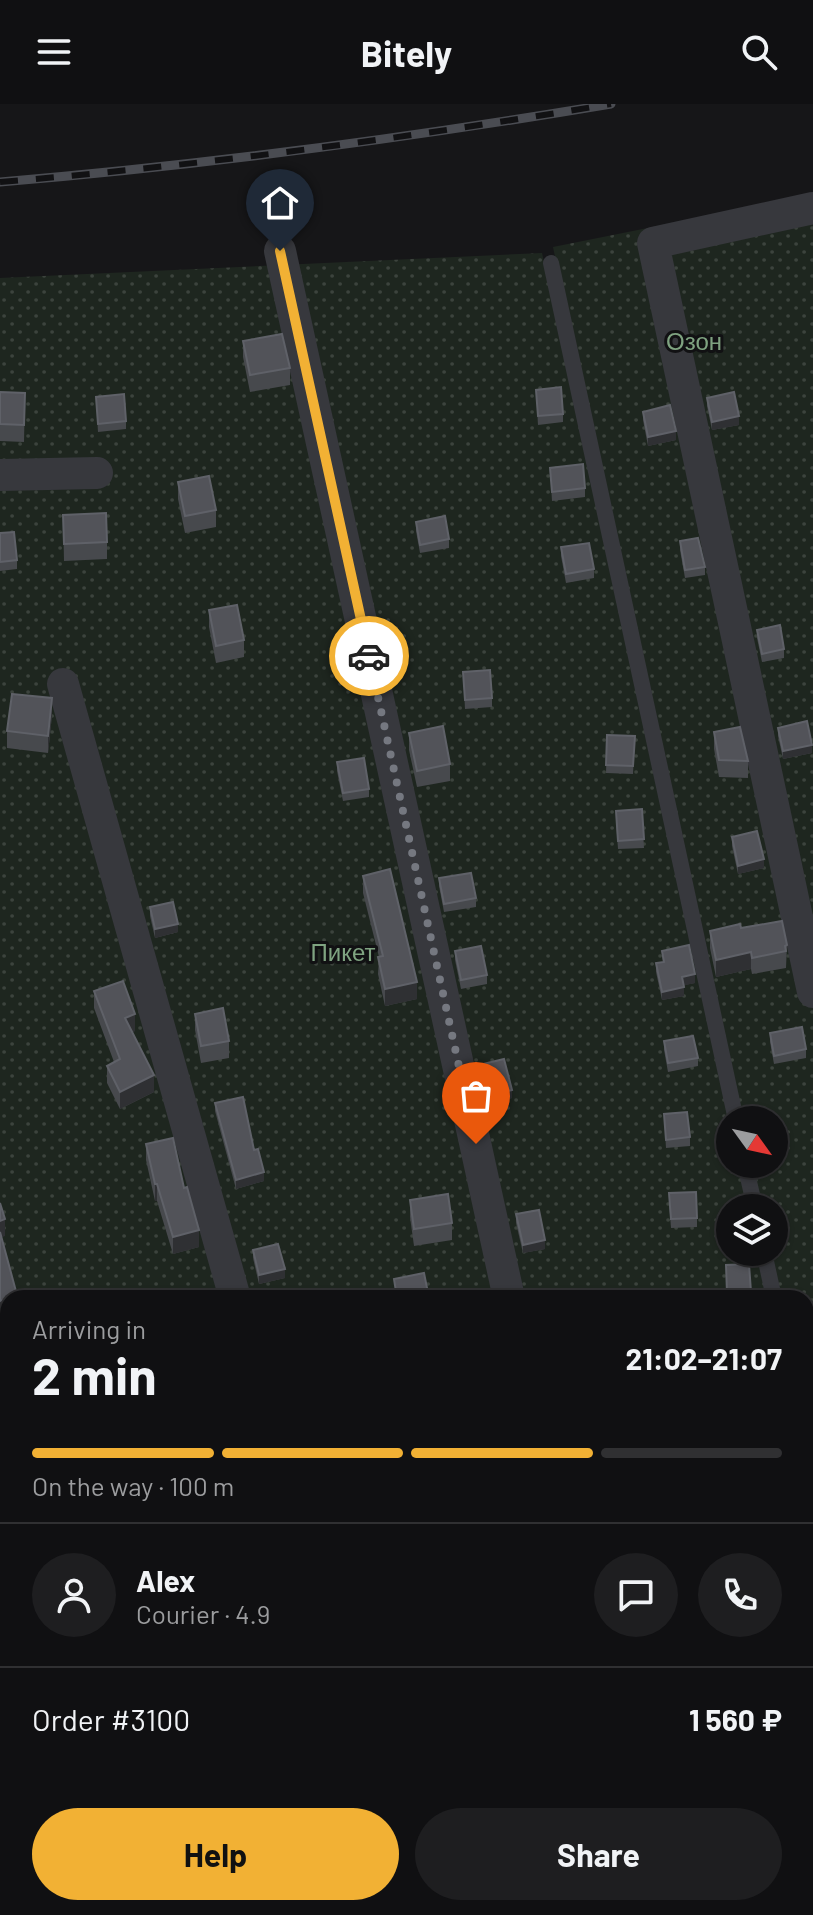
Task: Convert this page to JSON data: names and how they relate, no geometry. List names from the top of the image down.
{
  "parks": ["Озон", "Пикет"],
  "north": "bottom right",
  "page": {
    "header": "Bitely",
    "heading": ["2 min", "Arriving in", "21:02–21:07"],
    "panel": [
      "Alex",
      "Courier · 4.9",
      "Order #3100",
      "1 560 ₽"
    ],
    "bar": "On the way · 100 m",
    "buttons": ["Help", "Share"]
  }
}
